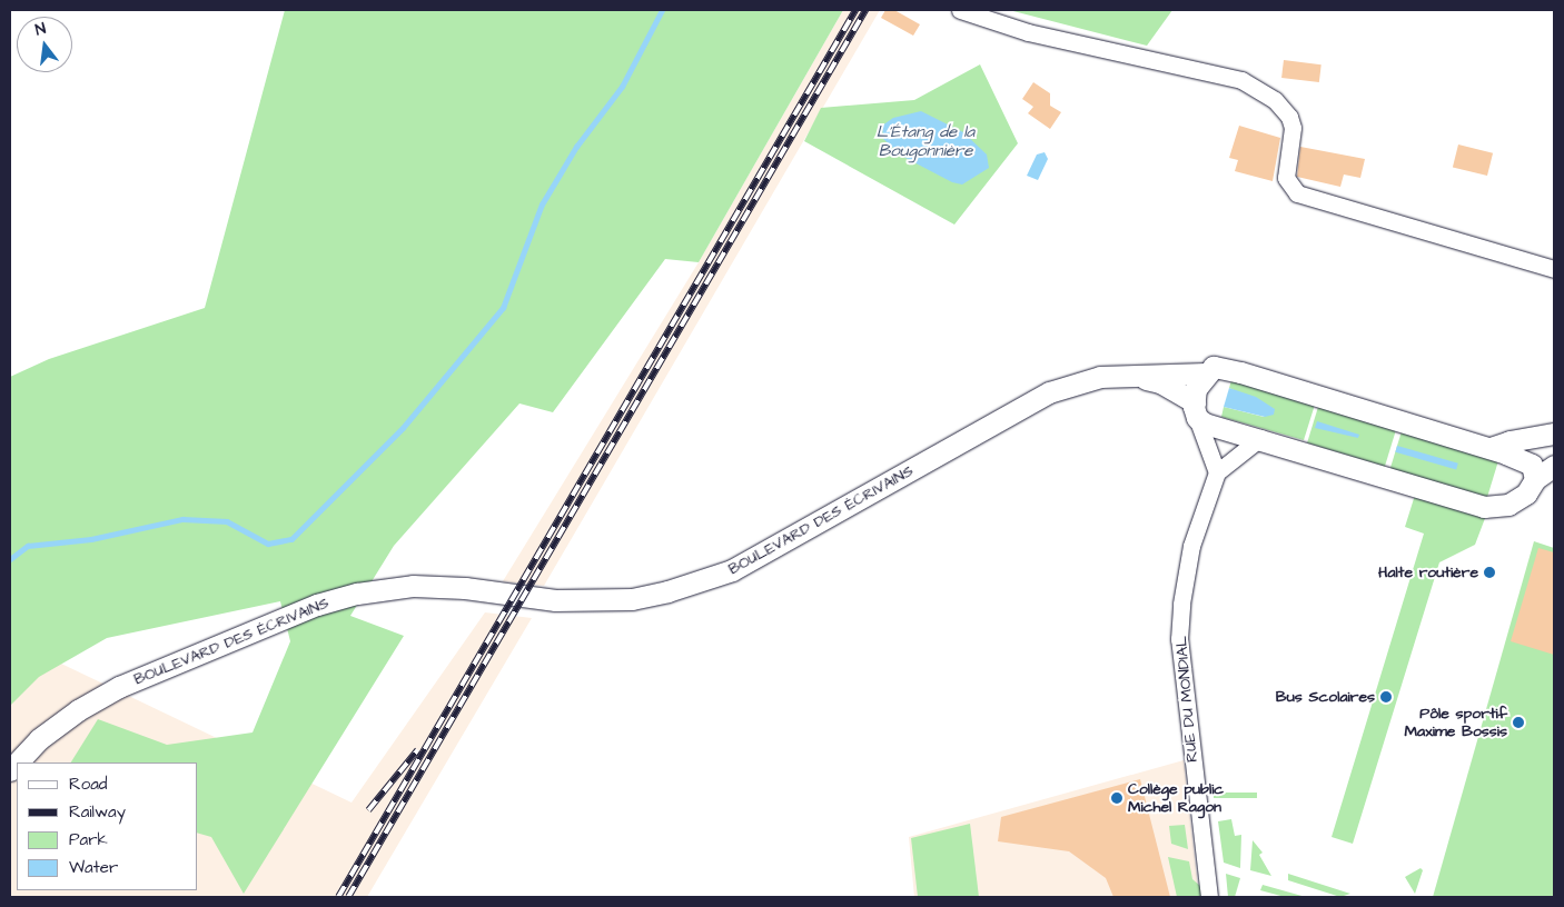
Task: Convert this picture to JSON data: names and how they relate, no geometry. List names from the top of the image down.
{
  "streets": {
    "main road": ["BOULEVARD DES ÉCRIVAINS"],
    "street": ["RUE DU MONDIAL"]
  },
  "water": ["L'Étang de la Bougonnière"],
  "places": [
    "Halte routière",
    "Bus Scolaires",
    "Pôle sportif Maxime Bossis",
    "Collège public Michel Ragon"
  ],
  "legend": [
    "Road",
    "Railway",
    "Park",
    "Water"
  ],
  "north": "top"
}
